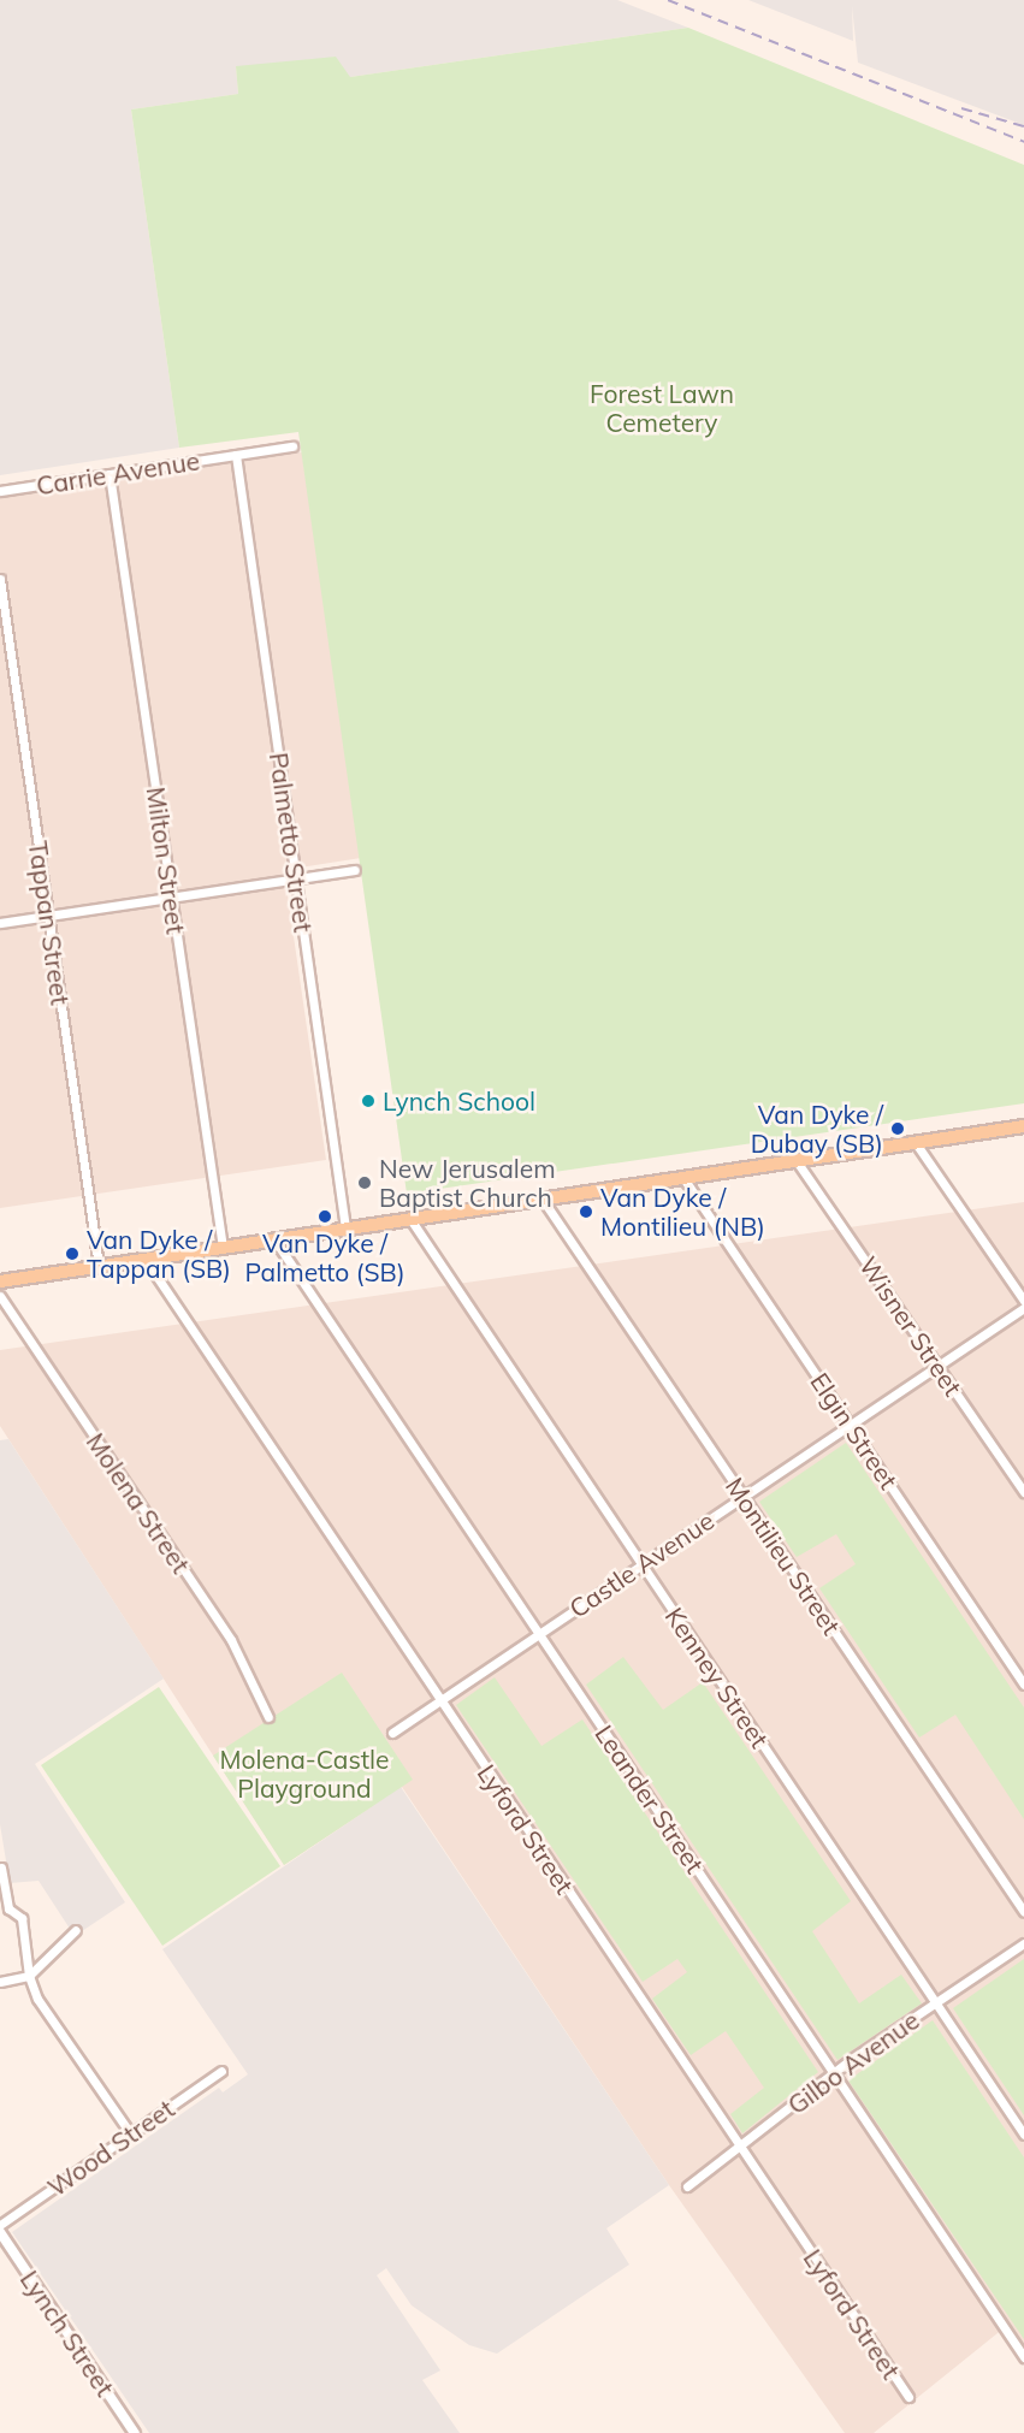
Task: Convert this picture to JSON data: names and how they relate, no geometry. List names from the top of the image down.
{
  "streets": {
    "street": [
      "Carrie Avenue",
      "Palmetto Street",
      "Milton Street",
      "Tappan Street",
      "Wisner Street",
      "Elgin Street",
      "Molena Street",
      "Montilieu Street",
      "Castle Avenue",
      "Kenney Street",
      "Leander Street",
      "Lyford Street",
      "Gilbo Avenue",
      "Wood Street",
      "Lynch Street"
    ]
  },
  "crossings": [
    ["Carrie Avenue", "Palmetto Street"],
    ["Carrie Avenue", "Milton Street"],
    ["Wisner Street", "Castle Avenue"],
    ["Elgin Street", "Castle Avenue"],
    ["Montilieu Street", "Castle Avenue"],
    ["Castle Avenue", "Kenney Street"],
    ["Castle Avenue", "Leander Street"],
    ["Castle Avenue", "Lyford Street"],
    ["Kenney Street", "Gilbo Avenue"],
    ["Leander Street", "Gilbo Avenue"],
    ["Lyford Street", "Gilbo Avenue"]
  ],
  "parks": ["Forest Lawn Cemetery", "Molena-Castle Playground"],
  "places": [
    "Lynch School",
    "Van Dyke / Dubay (SB)",
    "New Jerusalem Baptist Church",
    "Van Dyke / Montilieu (NB)",
    "Van Dyke / Palmetto (SB)",
    "Van Dyke / Tappan (SB)"
  ]
}
